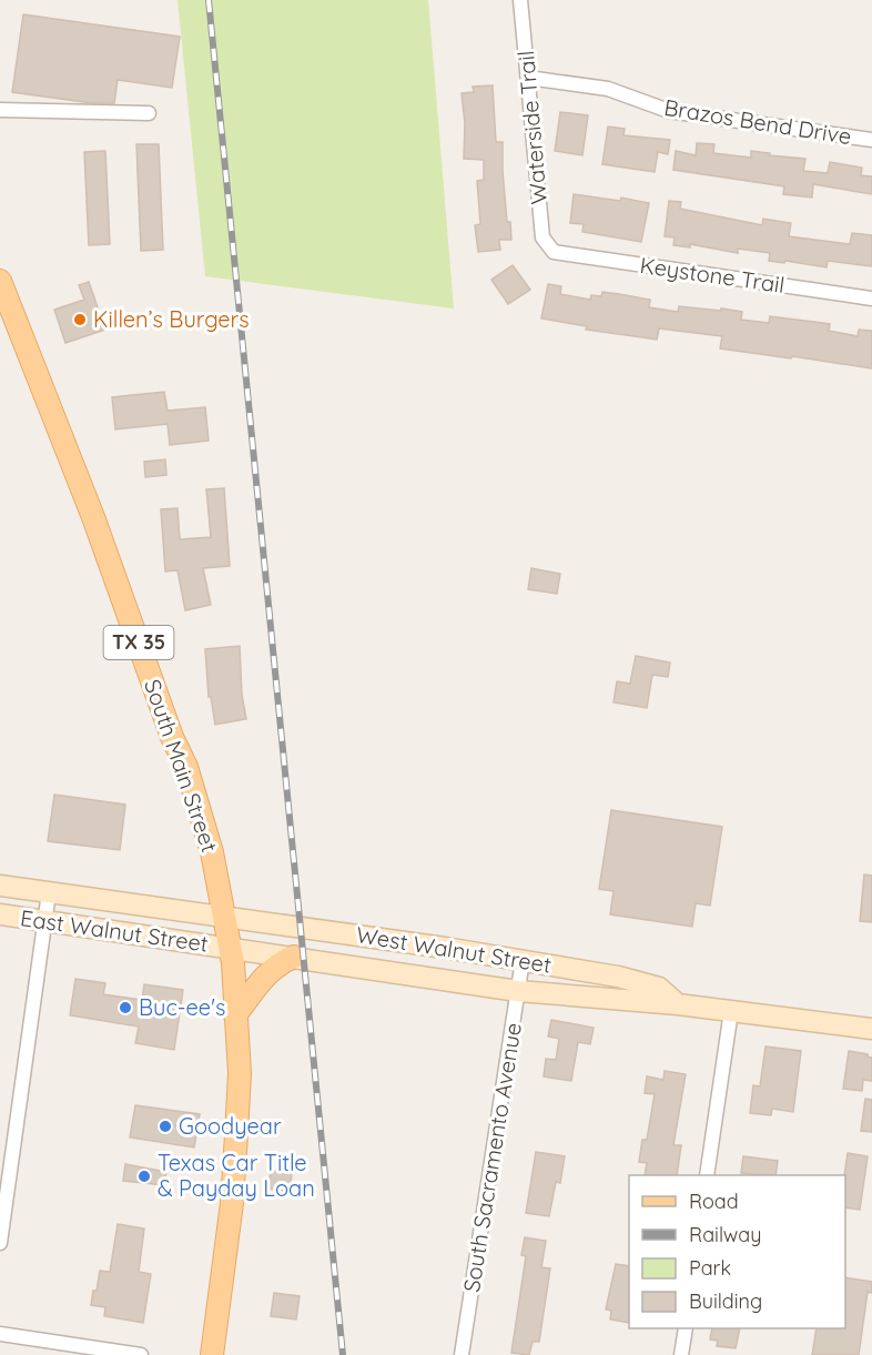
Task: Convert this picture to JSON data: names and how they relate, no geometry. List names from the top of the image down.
{
  "streets": {
    "main road": ["TX 35", "South Main Street"],
    "street": [
      "Brazos Bend Drive",
      "Waterside Trail",
      "Keystone Trail",
      "East Walnut Street",
      "West Walnut Street",
      "South Sacramento Avenue"
    ]
  },
  "crossings": [
    ["Brazos Bend Drive", "Waterside Trail"],
    ["Waterside Trail", "Keystone Trail"],
    ["South Main Street", "East Walnut Street"],
    ["South Main Street", "West Walnut Street"],
    ["East Walnut Street", "West Walnut Street"],
    ["West Walnut Street", "South Sacramento Avenue"]
  ],
  "places": [
    "Killen’s Burgers",
    "Buc-ee's",
    "Goodyear",
    "Texas Car Title & Payday Loan"
  ],
  "legend": [
    "Road",
    "Railway",
    "Park",
    "Building"
  ]
}
